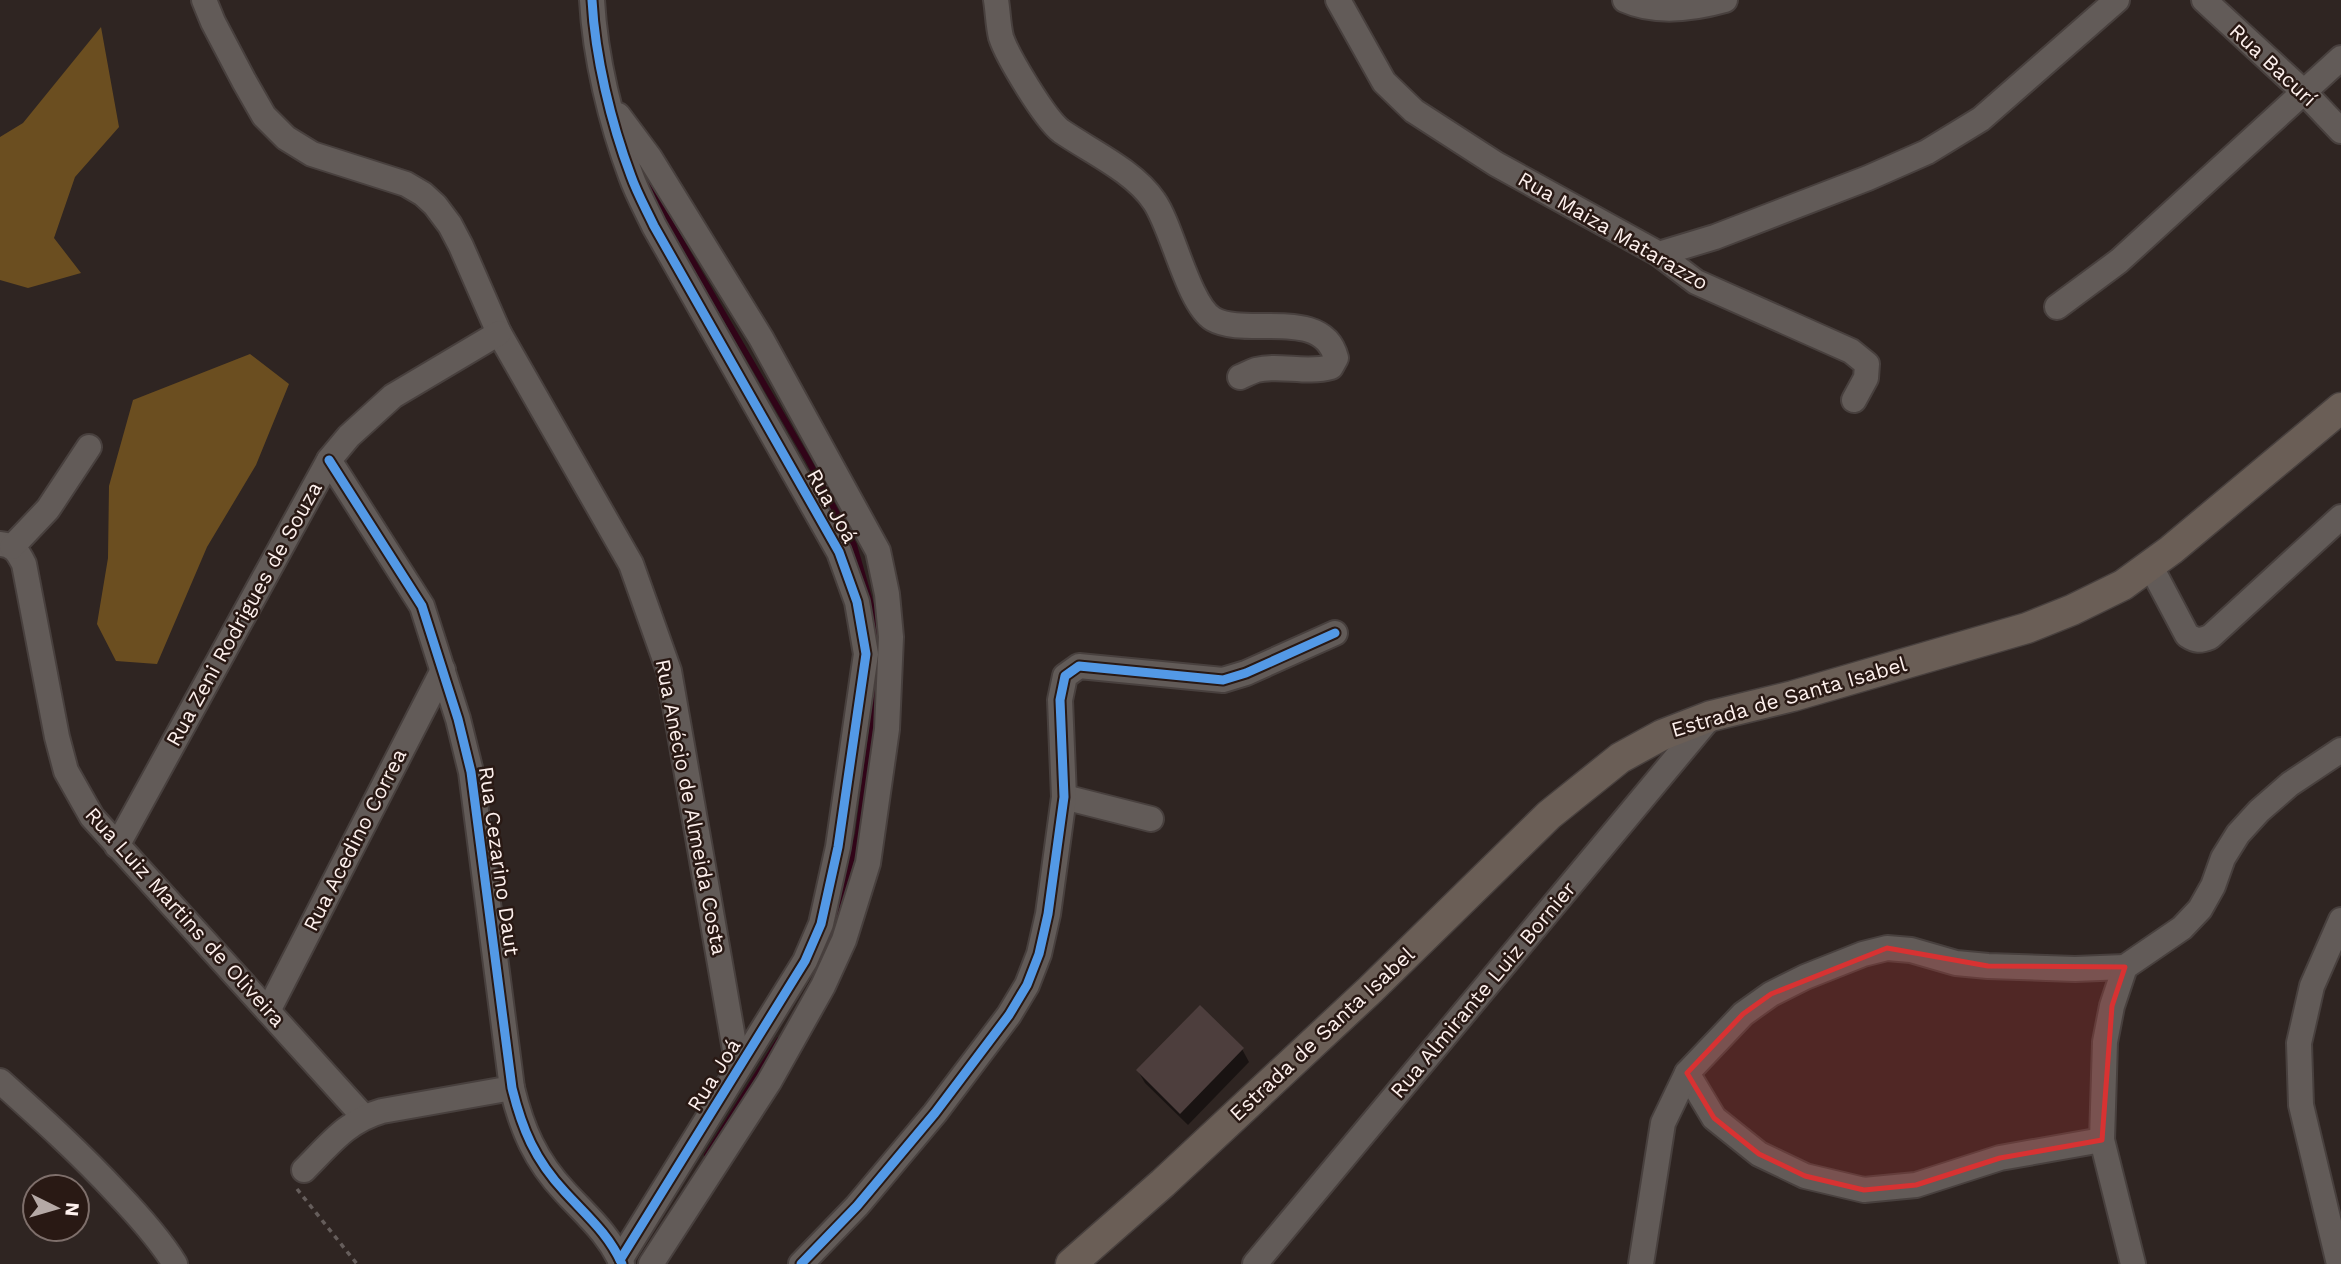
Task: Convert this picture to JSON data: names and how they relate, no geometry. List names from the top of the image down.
{
  "streets": {
    "main road": ["Estrada de Santa Isabel"],
    "street": [
      "Rua Bacurí",
      "Rua Maiza Matarazzo",
      "Rua Joá",
      "Rua Zeni Rodrigues de Souza",
      "Rua Anécio de Almeida Costa",
      "Rua Acedino Correa",
      "Rua Cezarino Daut",
      "Rua Luiz Martins de Oliveira",
      "Rua Almirante Luiz Bornier"
    ]
  },
  "crossings": [
    ["Rua Joá", "Rua Anécio de Almeida Costa"],
    ["Rua Joá", "Rua Cezarino Daut"],
    ["Rua Zeni Rodrigues de Souza", "Rua Anécio de Almeida Costa"],
    ["Rua Zeni Rodrigues de Souza", "Rua Cezarino Daut"],
    ["Rua Zeni Rodrigues de Souza", "Rua Luiz Martins de Oliveira"],
    ["Estrada de Santa Isabel", "Rua Almirante Luiz Bornier"],
    ["Rua Acedino Correa", "Rua Cezarino Daut"],
    ["Rua Acedino Correa", "Rua Luiz Martins de Oliveira"]
  ],
  "north": "right"
}
